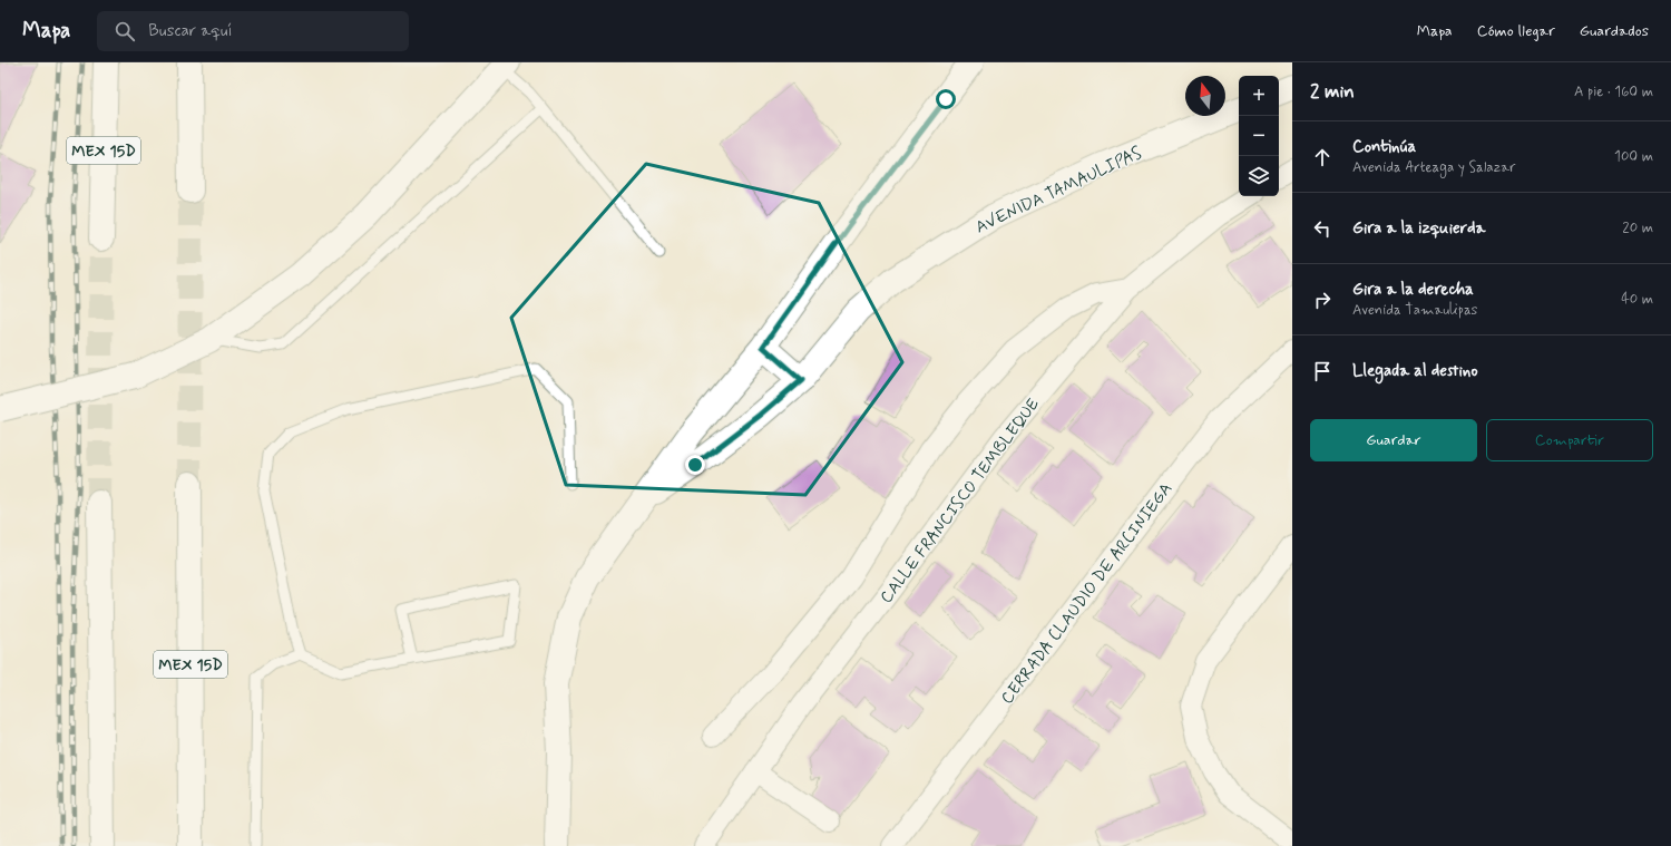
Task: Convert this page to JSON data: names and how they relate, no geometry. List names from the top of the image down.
{
  "streets": {
    "main road": ["MEX 15D", "AVENIDA TAMAULIPAS"],
    "street": ["CALLE FRANCISCO TEMBLEQUE", "CERRADA CLAUDIO DE ARCINIEGA"]
  },
  "north": "top",
  "page": {
    "header": "Mapa",
    "search": "Buscar aquí",
    "nav": ["Mapa", "Cómo llegar", "Guardados"],
    "heading": ["2 min", "A pie · 160 m"],
    "map_buttons": ["+", "−"],
    "list": [
      ["Continúa", "Avenida Arteaga y Salazar", "100 m"],
      ["Gira a la izquierda", "20 m"],
      ["Gira a la derecha", "Avenida Tamaulipas", "40 m"],
      "Llegada al destino"
    ],
    "buttons": ["Guardar", "Compartir"]
  }
}
